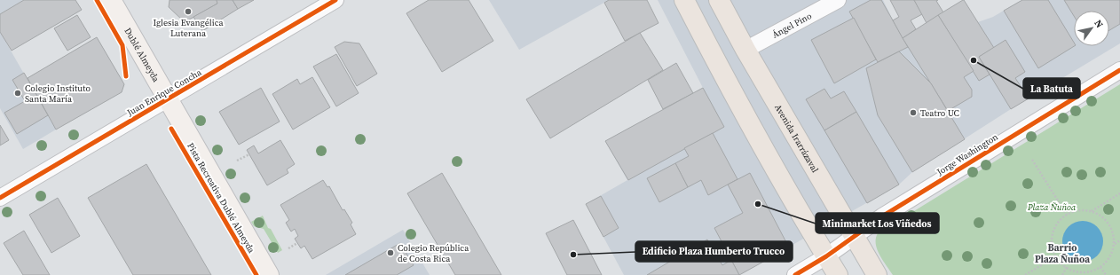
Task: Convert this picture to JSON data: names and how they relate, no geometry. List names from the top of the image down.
{
  "streets": {
    "main road": ["Dublé Almeyda", "Avenida Irarrázaval"],
    "street": ["Ángel Pino", "Juan Enrique Concha", "Jorge Washington"],
    "cycle path": ["Pista Recreativa Dublé Almeyda"]
  },
  "crossings": [
    ["Ángel Pino", "Avenida Irarrázaval"],
    ["Dublé Almeyda", "Juan Enrique Concha"],
    ["Avenida Irarrázaval", "Jorge Washington"]
  ],
  "districts": ["Barrio Plaza Ñuñoa"],
  "parks": ["Plaza Ñuñoa"],
  "places": [
    "Iglesia Evangélica Luterana",
    "La Batuta",
    "Colegio Instituto Santa María",
    "Teatro UC",
    "Minimarket Los Viñedos",
    "Colegio República de Costa Rica",
    "Edificio Plaza Humberto Trucco"
  ],
  "north": "top right"
}
